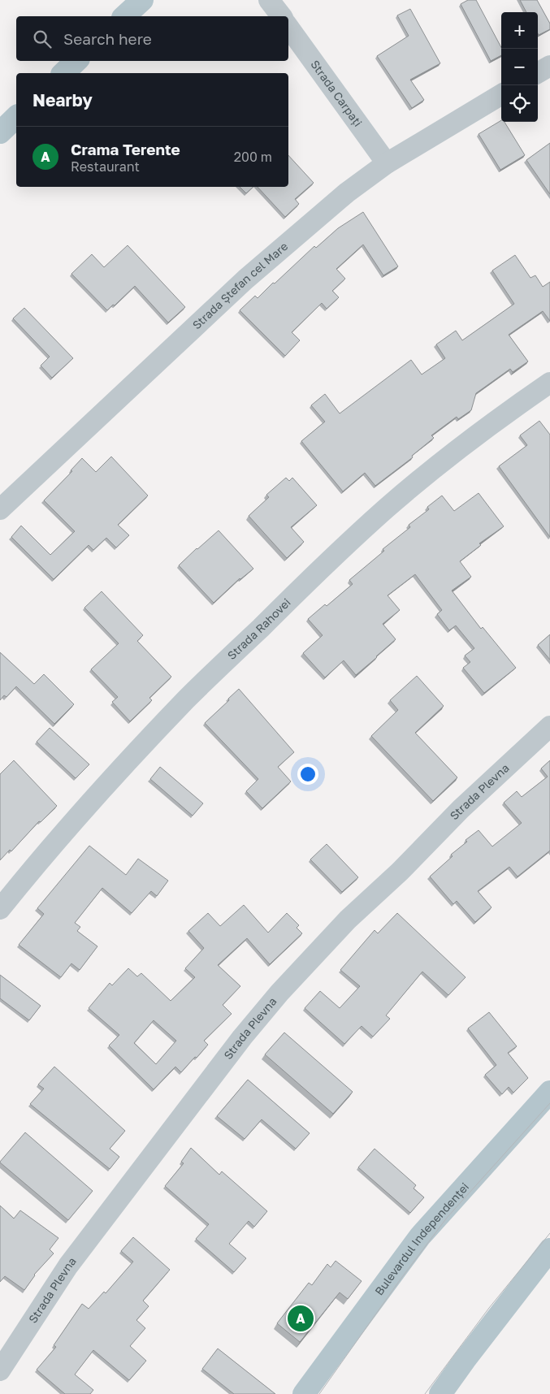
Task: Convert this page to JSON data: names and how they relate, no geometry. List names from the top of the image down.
{
  "streets": {
    "main road": ["Bulevardul Independenței"],
    "street": [
      "Strada Carpați",
      "Strada Ștefan cel Mare",
      "Strada Rahovei",
      "Strada Plevna"
    ]
  },
  "crossings": [
    ["Strada Carpați", "Strada Ștefan cel Mare"]
  ],
  "page": {
    "map_buttons": ["+", "−"],
    "search": "Search here",
    "heading": "Nearby",
    "list": [
      {
        "mark": "A",
        "name": "Crama Terente",
        "note": "Restaurant",
        "value": "200 m"
      }
    ],
    "pins": "A"
  }
}
